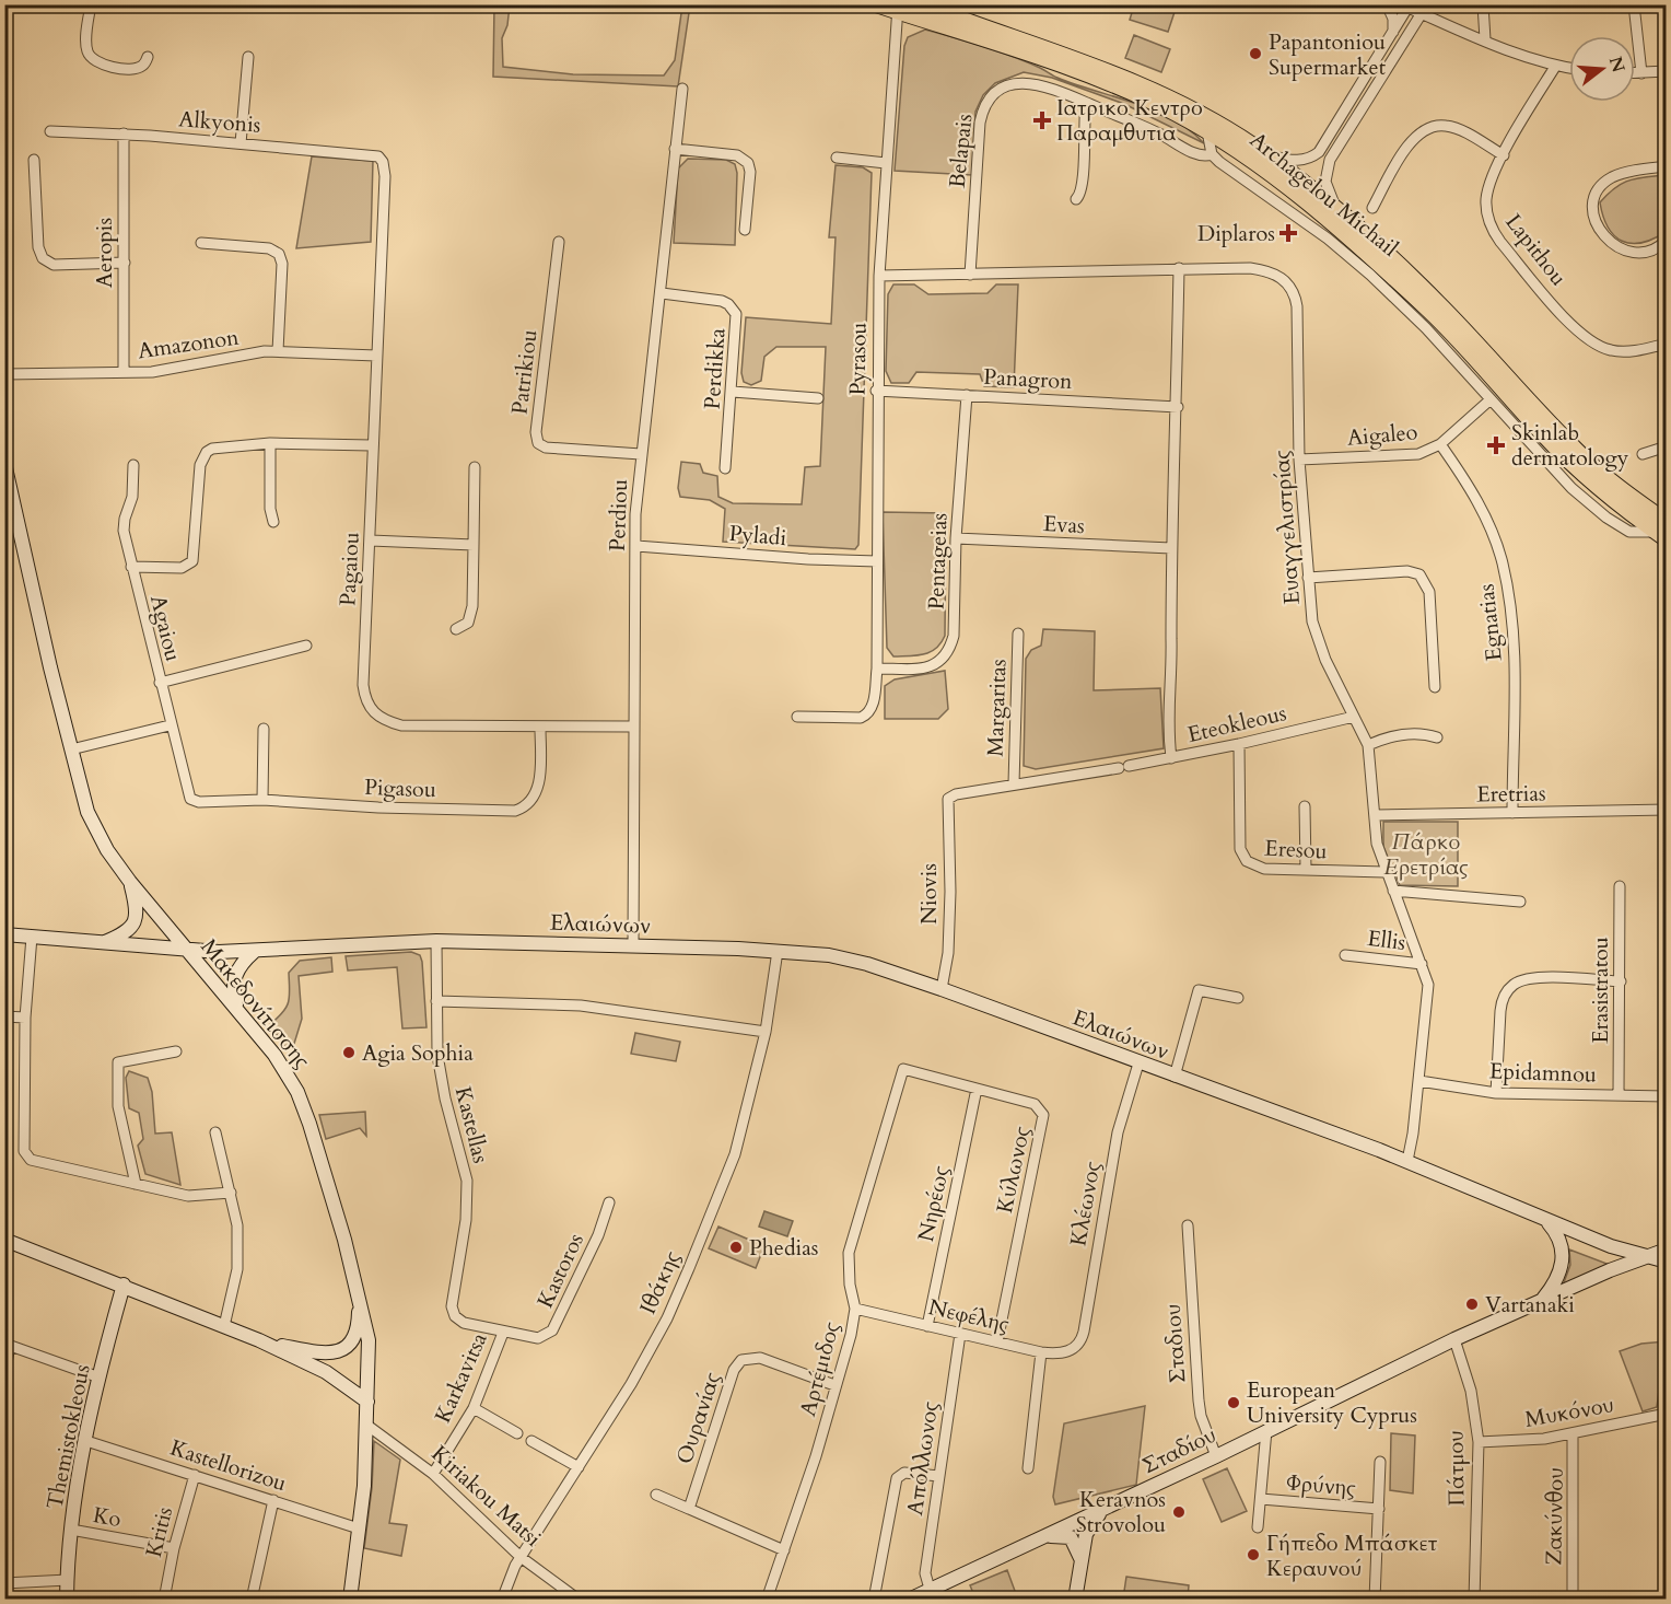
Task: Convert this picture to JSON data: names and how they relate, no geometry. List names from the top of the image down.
{
  "streets": {
    "main road": [
      "Archagelou Michail",
      "Ελαιώνων",
      "Μακεδονίτισσης",
      "Themistokleous",
      "Σταδίου"
    ],
    "street": [
      "Alkyonis",
      "Belapais",
      "Lapithou",
      "Aeropis",
      "Amazonon",
      "Pyrasou",
      "Perdikka",
      "Patrikiou",
      "Panagron",
      "Aigaleo",
      "Perdiou",
      "Evas",
      "Ευαγγελιστρίας",
      "Pyladi",
      "Pentageias",
      "Pagaiou",
      "Egnatias",
      "Agaiou",
      "Margaritas",
      "Eteokleous",
      "Pigasou",
      "Eretrias",
      "Eresou",
      "Niovis",
      "Ellis",
      "Erasistratou",
      "Epidamnou",
      "Kastellas",
      "Κύλωνος",
      "Νηρέως",
      "Κλέωνος",
      "Kastoros",
      "Ιθάκης",
      "Νεφέλης",
      "Σταδιου",
      "Αρτέμιδος",
      "Karkavitsa",
      "Μυκόνου",
      "Ουρανίας",
      "Απόλλωνος",
      "Kastellorizou",
      "Πάτμου",
      "Φρύνης",
      "Kiriakou Matsi",
      "Ko",
      "Ζακύνθου",
      "Kritis"
    ]
  },
  "crossings": [
    ["Alkyonis", "Aeropis"],
    ["Alkyonis", "Pagaiou"],
    ["Belapais", "Ευαγγελιστρίας"],
    ["Archagelou Michail", "Pyrasou"],
    ["Aeropis", "Amazonon"],
    ["Amazonon", "Pagaiou"],
    ["Pyrasou", "Panagron"],
    ["Pyrasou", "Ευαγγελιστρίας"],
    ["Pyrasou", "Pyladi"],
    ["Pyrasou", "Pentageias"],
    ["Perdikka", "Perdiou"],
    ["Patrikiou", "Perdiou"],
    ["Panagron", "Pentageias"],
    ["Aigaleo", "Ευαγγελιστρίας"],
    ["Aigaleo", "Egnatias"],
    ["Perdiou", "Pyladi"],
    ["Perdiou", "Pagaiou"],
    ["Perdiou", "Ελαιώνων"],
    ["Evas", "Pentageias"],
    ["Ευαγγελιστρίας", "Eteokleous"],
    ["Ευαγγελιστρίας", "Eretrias"],
    ["Ευαγγελιστρίας", "Eresou"],
    ["Ευαγγελιστρίας", "Ελαιώνων"],
    ["Ευαγγελιστρίας", "Ellis"],
    ["Ευαγγελιστρίας", "Epidamnou"],
    ["Pagaiou", "Pigasou"],
    ["Egnatias", "Eretrias"],
    ["Agaiou", "Pigasou"],
    ["Margaritas", "Eteokleous"],
    ["Eteokleous", "Eresou"],
    ["Eteokleous", "Niovis"],
    ["Niovis", "Ελαιώνων"],
    ["Ελαιώνων", "Μακεδονίτισσης"],
    ["Ελαιώνων", "Kastellas"],
    ["Ελαιώνων", "Κλέωνος"],
    ["Ελαιώνων", "Ιθάκης"],
    ["Ελαιώνων", "Σταδίου"],
    ["Erasistratou", "Epidamnou"],
    ["Μακεδονίτισσης", "Kastellorizou"],
    ["Μακεδονίτισσης", "Kiriakou Matsi"],
    ["Kastellas", "Kastoros"],
    ["Κύλωνος", "Νηρέως"],
    ["Κύλωνος", "Νεφέλης"],
    ["Κύλωνος", "Αρτέμιδος"],
    ["Νηρέως", "Νεφέλης"],
    ["Κλέωνος", "Νεφέλης"],
    ["Kastoros", "Karkavitsa"],
    ["Ιθάκης", "Kiriakou Matsi"],
    ["Νεφέλης", "Αρτέμιδος"],
    ["Νεφέλης", "Απόλλωνος"],
    ["Σταδιου", "Σταδίου"],
    ["Αρτέμιδος", "Ουρανίας"],
    ["Karkavitsa", "Kiriakou Matsi"],
    ["Μυκόνου", "Πάτμου"],
    ["Μυκόνου", "Ζακύνθου"],
    ["Themistokleous", "Kastellorizou"],
    ["Themistokleous", "Ko"],
    ["Σταδίου", "Απόλλωνος"],
    ["Σταδίου", "Πάτμου"],
    ["Kastellorizou", "Kritis"],
    ["Ko", "Kritis"]
  ],
  "parks": ["Πάρκο Ερετρίας"],
  "places": {
    "other": [
      "Papantoniou Supermarket",
      "Agia Sophia",
      "Phedias",
      "Vartanaki",
      "European University Cyprus",
      "Keravnos Strovolou",
      "Γήπεδο Μπάσκετ Κεραυνού"
    ],
    "health": ["Ιατρικο Κεντρο Παραμθυτια", "Diplaros", "Skinlab dermatology"]
  },
  "north": "right"
}
